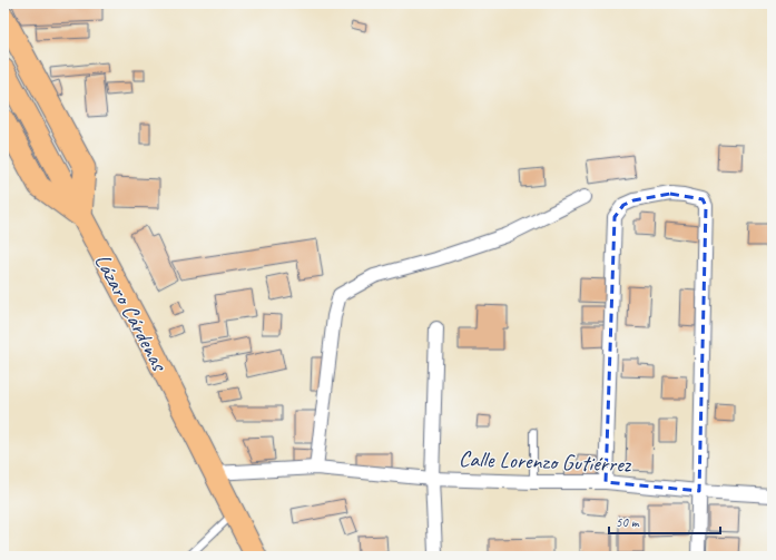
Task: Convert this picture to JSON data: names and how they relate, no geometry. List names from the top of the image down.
{
  "streets": {
    "main road": ["Lázaro Cárdenas"],
    "street": ["Calle Lorenzo Gutiérrez"]
  },
  "crossings": [
    ["Lázaro Cárdenas", "Calle Lorenzo Gutiérrez"]
  ],
  "scale_bar": "50 m"
}
